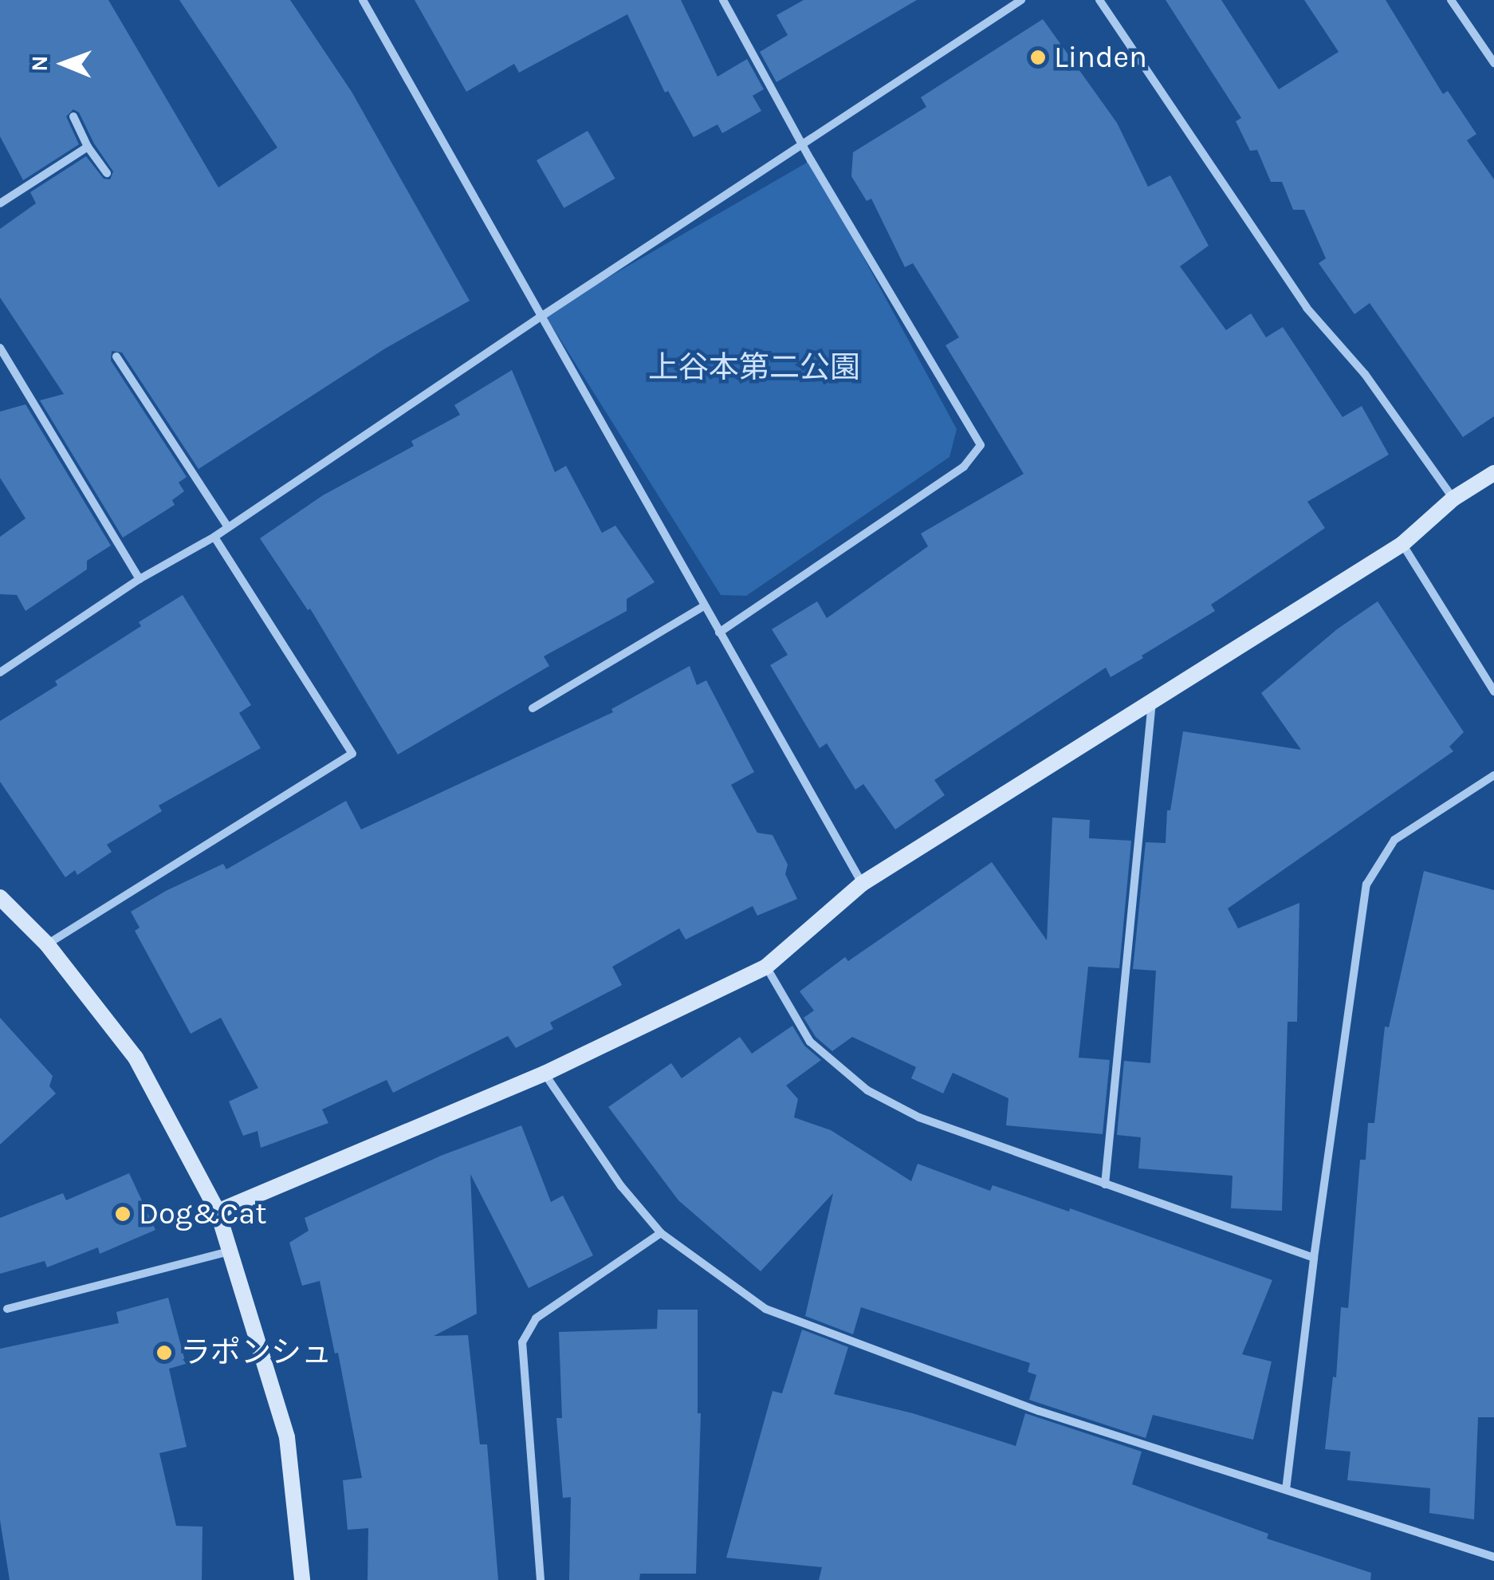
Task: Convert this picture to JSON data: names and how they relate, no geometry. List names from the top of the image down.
{
  "parks": ["上谷本第二公園"],
  "places": ["Linden", "Dog&Cat", "ラポンシュ"],
  "north": "left"
}
